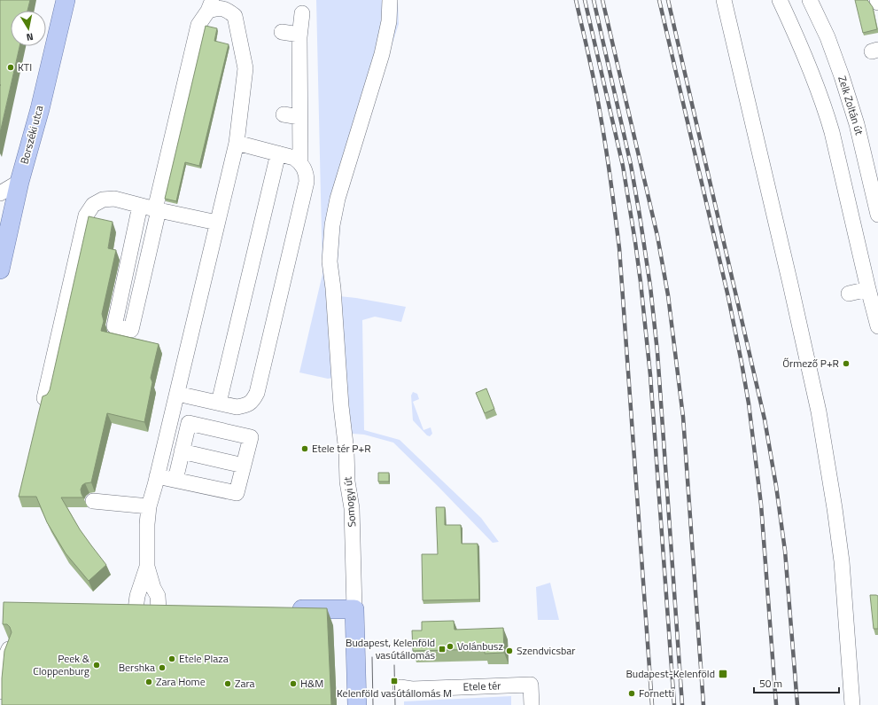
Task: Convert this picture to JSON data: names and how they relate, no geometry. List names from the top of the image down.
{
  "streets": {
    "main road": ["Borszéki utca", "Somogyi út"],
    "street": ["Zelk Zoltán út", "Etele tér"]
  },
  "places": {
    "other": [
      "KTI",
      "Őrmező P+R",
      "Etele tér P+R",
      "Volánbusz",
      "Szendvicsbar",
      "Etele Plaza",
      "Peek & Cloppenburg",
      "Bershka",
      "Zara Home",
      "Zara",
      "H&M",
      "Fornetti"
    ],
    "transit": ["Budapest, Kelenföld vasútállomás", "Budapest-Kelenföld", "Kelenföld vasútállomás M"]
  },
  "scale_bar": "50 m",
  "north": "bottom"
}
